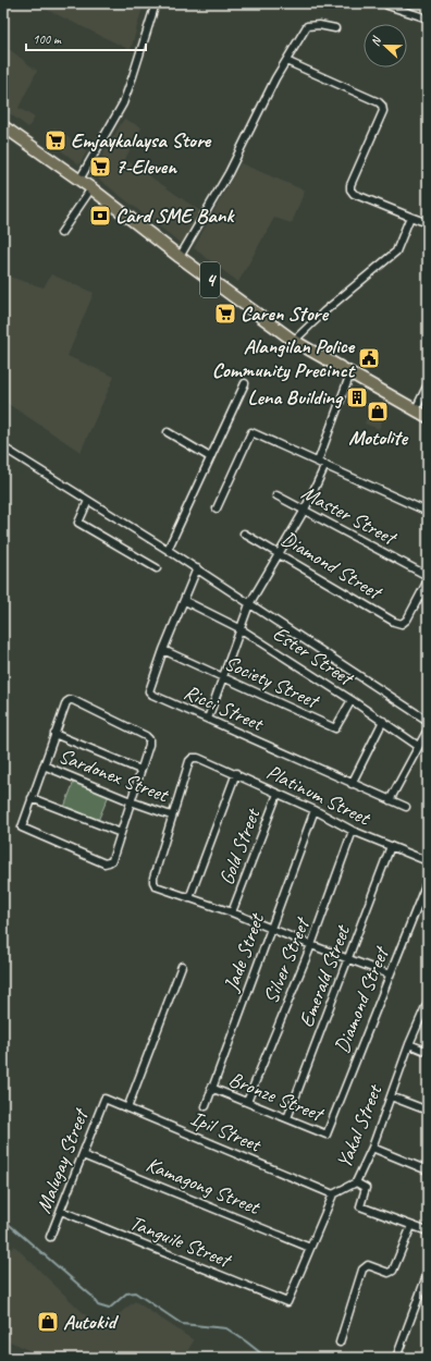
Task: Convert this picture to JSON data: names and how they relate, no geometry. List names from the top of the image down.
{
  "streets": {
    "main road": ["4"],
    "street": [
      "Master Street",
      "Diamond Street",
      "Ester Street",
      "Society Street",
      "Ricci Street",
      "Sardonex Street",
      "Platinum Street",
      "Gold Street",
      "Jade Street",
      "Silver Street",
      "Emerald Street",
      "Bronze Street",
      "Yakal Street",
      "Ipil Street",
      "Malugay Street",
      "Kamagong Street",
      "Tanguile Street"
    ]
  },
  "crossings": [
    ["Diamond Street", "Bronze Street"],
    ["Ester Street", "Society Street"],
    ["Ester Street", "Ricci Street"],
    ["Society Street", "Ricci Street"],
    ["Sardonex Street", "Platinum Street"],
    ["Platinum Street", "Gold Street"],
    ["Platinum Street", "Jade Street"],
    ["Platinum Street", "Silver Street"],
    ["Platinum Street", "Emerald Street"],
    ["Jade Street", "Bronze Street"],
    ["Silver Street", "Bronze Street"],
    ["Emerald Street", "Bronze Street"],
    ["Yakal Street", "Ipil Street"],
    ["Yakal Street", "Kamagong Street"],
    ["Yakal Street", "Tanguile Street"],
    ["Ipil Street", "Malugay Street"],
    ["Malugay Street", "Kamagong Street"],
    ["Malugay Street", "Tanguile Street"]
  ],
  "places": {
    "supermarket": ["Emjaykalaysa Store", "7-Eleven", "Caren Store"],
    "bank": ["Card SME Bank"],
    "public building": ["Alangilan Police Community Precinct"],
    "building": ["Lena Building"],
    "shop": ["Motolite", "Autokid"]
  },
  "scale_bar": "100 m",
  "north": "left"
}
